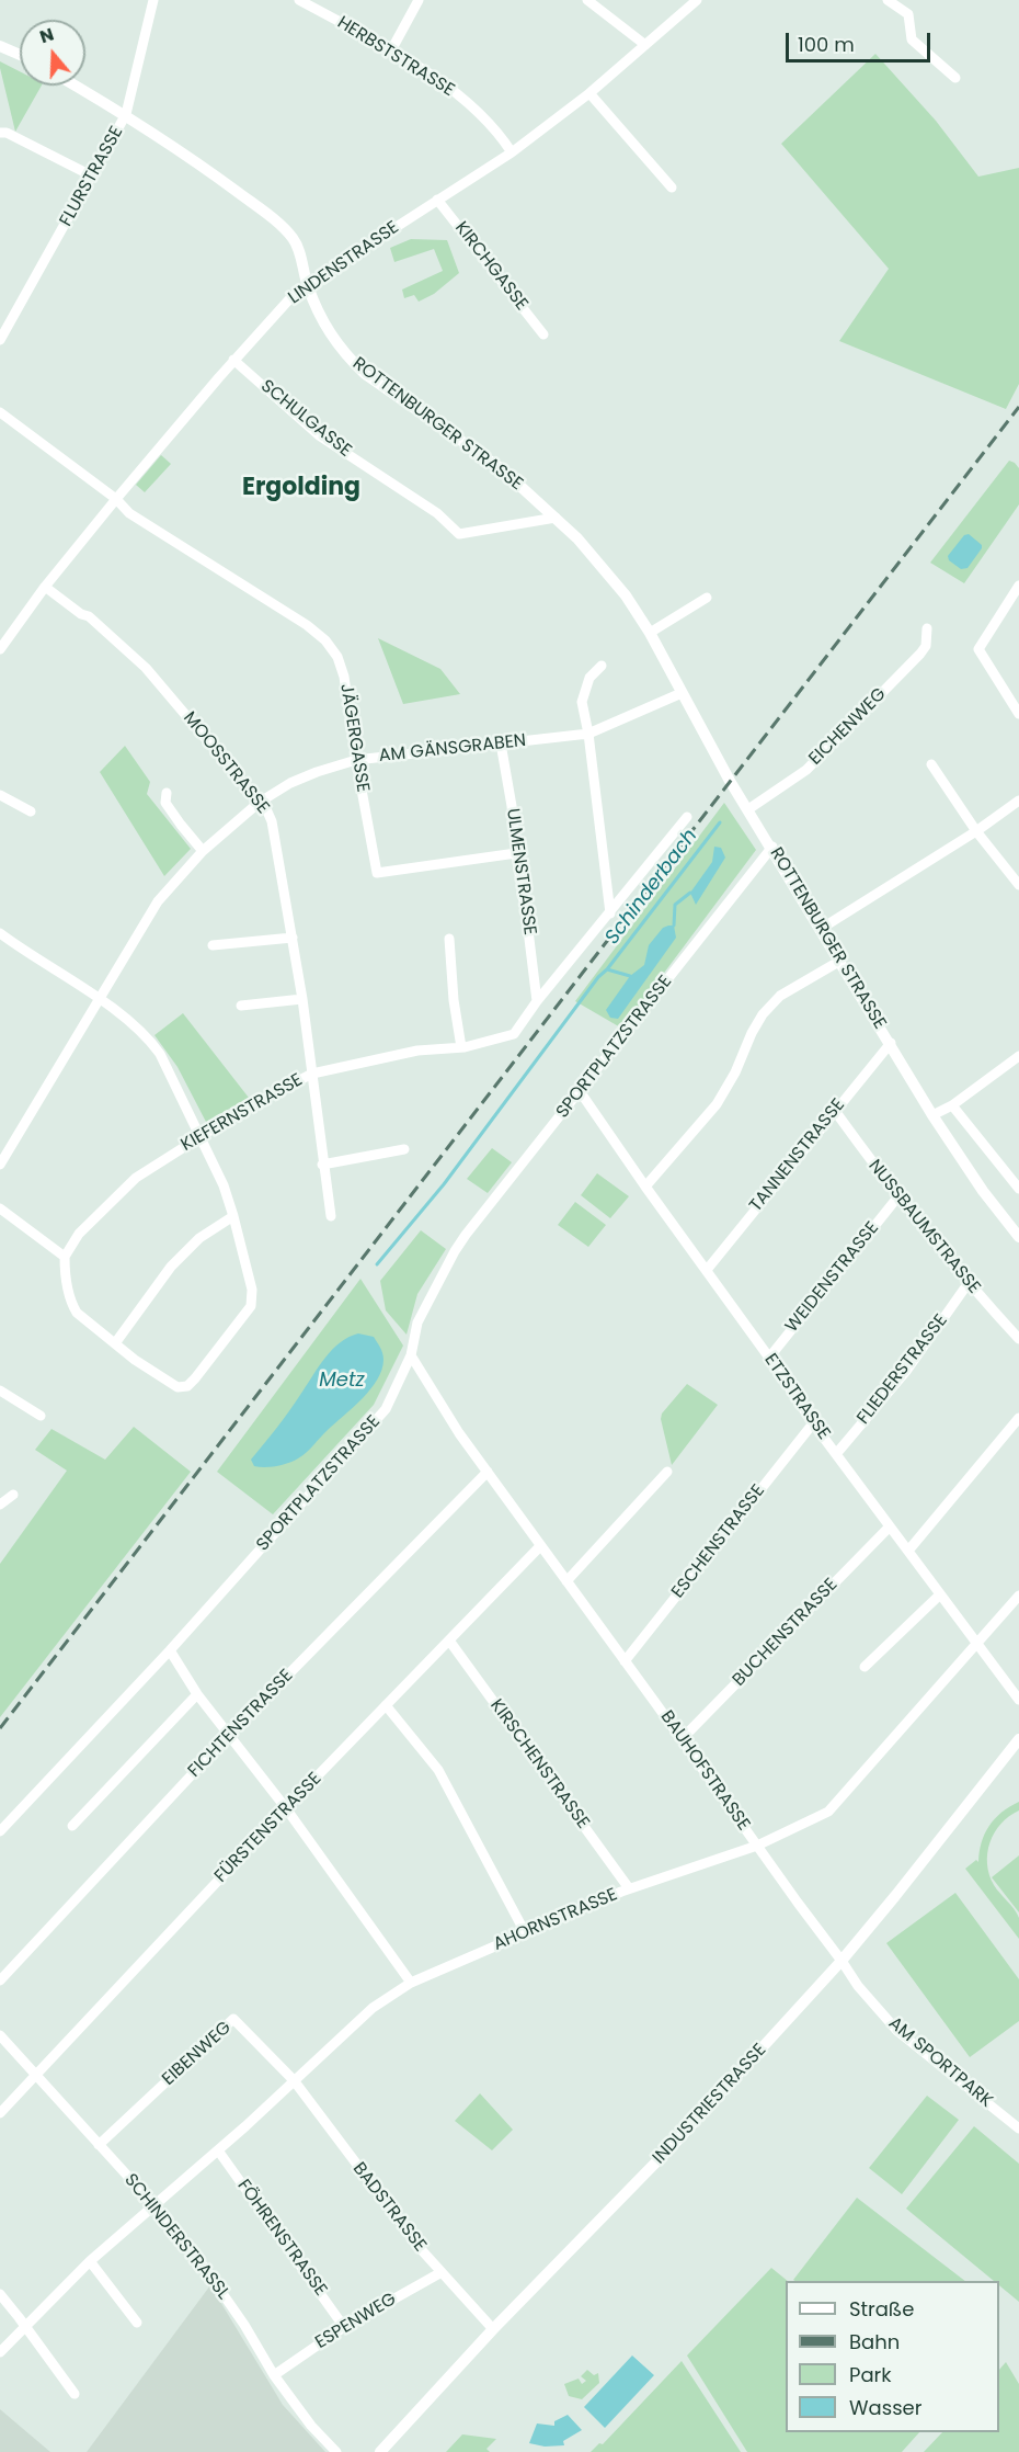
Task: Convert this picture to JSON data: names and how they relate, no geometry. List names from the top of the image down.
{
  "streets": {
    "street": [
      "HERBSTSTRASSE",
      "FLURSTRASSE",
      "LINDENSTRASSE",
      "KIRCHGASSE",
      "SCHULGASSE",
      "ROTTENBURGER STRASSE",
      "EICHENWEG",
      "JÄGERGASSE",
      "AM GÄNSGRABEN",
      "MOOSSTRASSE",
      "ULMENSTRASSE",
      "SPORTPLATZSTRASSE",
      "KIEFERNSTRASSE",
      "TANNENSTRASSE",
      "NUSSBAUMSTRASSE",
      "WEIDENSTRASSE",
      "FLIEDERSTRASSE",
      "ETZSTRASSE",
      "ESCHENSTRASSE",
      "BUCHENSTRASSE",
      "FICHTENSTRASSE",
      "KIRSCHENSTRASSE",
      "BAUHOFSTRASSE",
      "FÜRSTENSTRASSE",
      "AHORNSTRASSE",
      "EIBENWEG",
      "AM SPORTPARK",
      "INDUSTRIESTRASSE",
      "BADSTRASSE",
      "SCHINDERSTRASSL",
      "FÖHRENSTRASSE",
      "ESPENWEG"
    ]
  },
  "crossings": [
    ["HERBSTSTRASSE", "LINDENSTRASSE"],
    ["FLURSTRASSE", "ROTTENBURGER STRASSE"],
    ["LINDENSTRASSE", "KIRCHGASSE"],
    ["LINDENSTRASSE", "SCHULGASSE"],
    ["LINDENSTRASSE", "ROTTENBURGER STRASSE"],
    ["LINDENSTRASSE", "JÄGERGASSE"],
    ["LINDENSTRASSE", "MOOSSTRASSE"],
    ["SCHULGASSE", "ROTTENBURGER STRASSE"],
    ["ROTTENBURGER STRASSE", "EICHENWEG"],
    ["ROTTENBURGER STRASSE", "AM GÄNSGRABEN"],
    ["ROTTENBURGER STRASSE", "SPORTPLATZSTRASSE"],
    ["ROTTENBURGER STRASSE", "TANNENSTRASSE"],
    ["JÄGERGASSE", "AM GÄNSGRABEN"],
    ["JÄGERGASSE", "ULMENSTRASSE"],
    ["AM GÄNSGRABEN", "MOOSSTRASSE"],
    ["AM GÄNSGRABEN", "ULMENSTRASSE"],
    ["MOOSSTRASSE", "KIEFERNSTRASSE"],
    ["ULMENSTRASSE", "KIEFERNSTRASSE"],
    ["SPORTPLATZSTRASSE", "ETZSTRASSE"],
    ["SPORTPLATZSTRASSE", "BAUHOFSTRASSE"],
    ["TANNENSTRASSE", "NUSSBAUMSTRASSE"],
    ["TANNENSTRASSE", "ETZSTRASSE"],
    ["NUSSBAUMSTRASSE", "WEIDENSTRASSE"],
    ["NUSSBAUMSTRASSE", "FLIEDERSTRASSE"],
    ["WEIDENSTRASSE", "ETZSTRASSE"],
    ["FLIEDERSTRASSE", "ETZSTRASSE"],
    ["ETZSTRASSE", "ESCHENSTRASSE"],
    ["ETZSTRASSE", "BUCHENSTRASSE"],
    ["ETZSTRASSE", "AHORNSTRASSE"],
    ["ESCHENSTRASSE", "BAUHOFSTRASSE"],
    ["BUCHENSTRASSE", "BAUHOFSTRASSE"],
    ["FICHTENSTRASSE", "BAUHOFSTRASSE"],
    ["KIRSCHENSTRASSE", "FÜRSTENSTRASSE"],
    ["KIRSCHENSTRASSE", "AHORNSTRASSE"],
    ["BAUHOFSTRASSE", "FÜRSTENSTRASSE"],
    ["BAUHOFSTRASSE", "AHORNSTRASSE"],
    ["BAUHOFSTRASSE", "AM SPORTPARK"],
    ["BAUHOFSTRASSE", "INDUSTRIESTRASSE"],
    ["FÜRSTENSTRASSE", "SCHINDERSTRASSL"],
    ["AHORNSTRASSE", "EIBENWEG"],
    ["AHORNSTRASSE", "BADSTRASSE"],
    ["AHORNSTRASSE", "SCHINDERSTRASSL"],
    ["AHORNSTRASSE", "FÖHRENSTRASSE"],
    ["EIBENWEG", "BADSTRASSE"],
    ["EIBENWEG", "SCHINDERSTRASSL"],
    ["AM SPORTPARK", "INDUSTRIESTRASSE"],
    ["INDUSTRIESTRASSE", "BADSTRASSE"],
    ["BADSTRASSE", "ESPENWEG"],
    ["SCHINDERSTRASSL", "ESPENWEG"],
    ["FÖHRENSTRASSE", "ESPENWEG"]
  ],
  "districts": ["Ergolding"],
  "water": ["Schinderbach", "Metz"],
  "legend": [
    "Straße",
    "Bahn",
    "Park",
    "Wasser"
  ],
  "scale_bar": "100 m",
  "north": "top"
}
